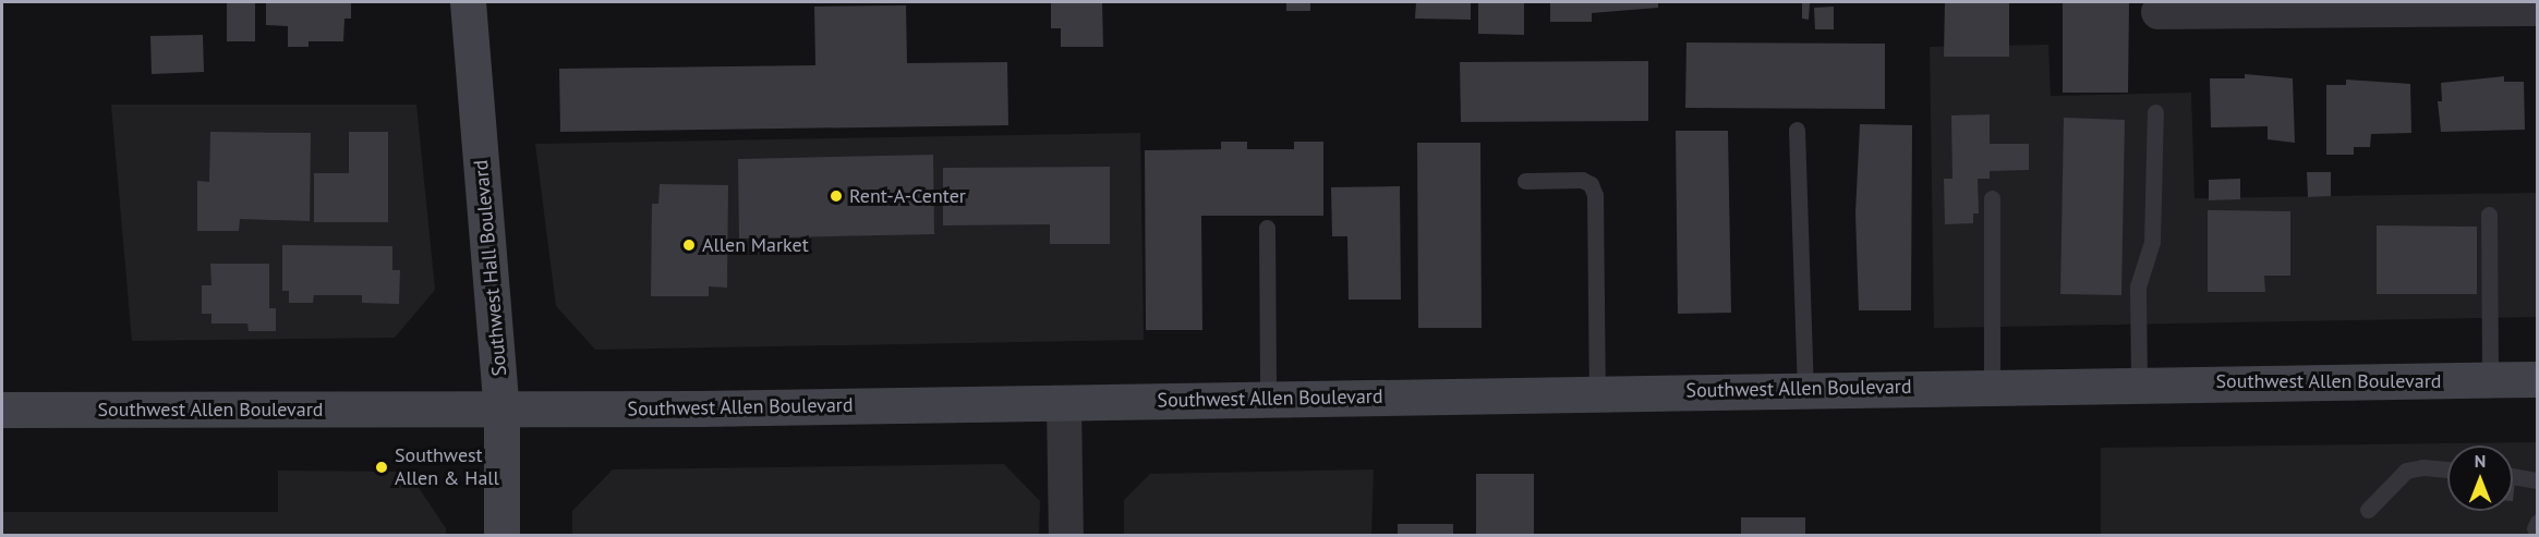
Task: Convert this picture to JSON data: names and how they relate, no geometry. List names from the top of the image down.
{
  "streets": {
    "main road": ["Southwest Hall Boulevard", "Southwest Allen Boulevard"]
  },
  "crossings": [
    ["Southwest Hall Boulevard", "Southwest Allen Boulevard"]
  ],
  "places": ["Rent-A-Center", "Allen Market", "Southwest Allen & Hall"],
  "north": "top"
}
